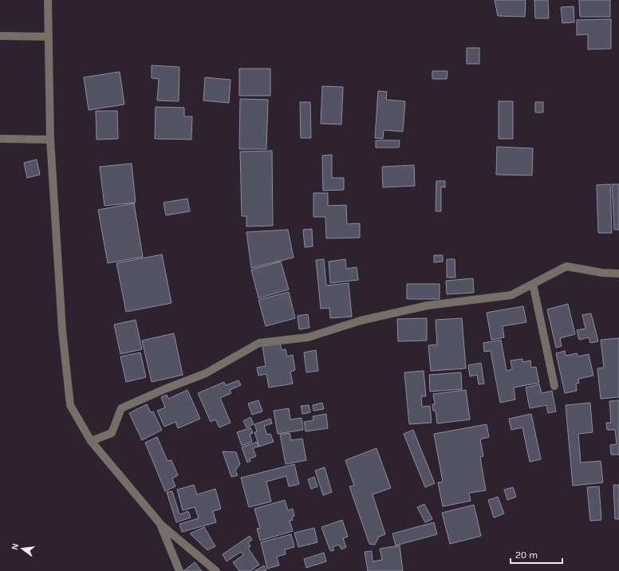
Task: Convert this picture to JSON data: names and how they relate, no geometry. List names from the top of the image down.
{
  "scale_bar": "20 m",
  "north": "left"
}
